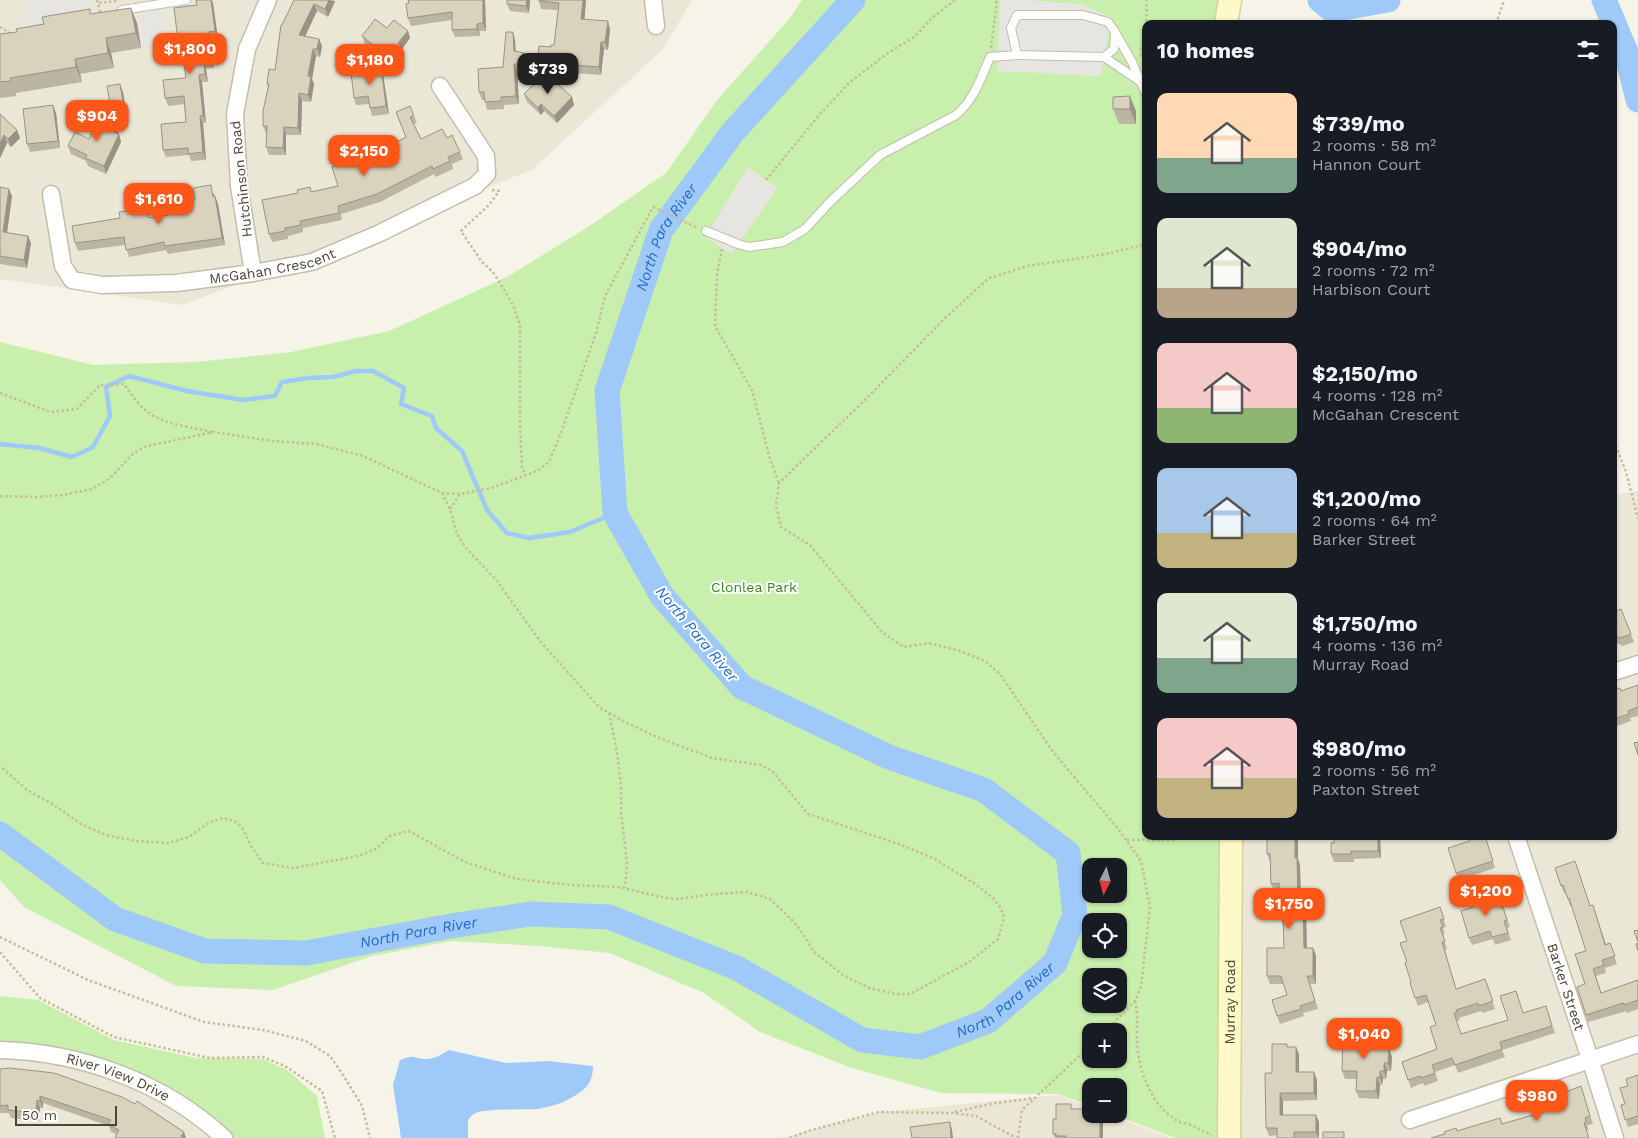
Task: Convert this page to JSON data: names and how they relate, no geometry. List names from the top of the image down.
{
  "streets": {
    "street": [
      "Hutchinson Road",
      "McGahan Crescent",
      "Barker Street",
      "Murray Road",
      "River View Drive"
    ]
  },
  "crossings": [
    ["Hutchinson Road", "McGahan Crescent"]
  ],
  "water": ["North Para River"],
  "parks": ["Clonlea Park"],
  "scale_bar": "50 m",
  "north": "bottom",
  "page": {
    "heading": "10 homes",
    "price": [
      "$1,800",
      "$1,180",
      "$739",
      "$904",
      "$2,150",
      "$1,610",
      "$1,200",
      "$1,750",
      "$1,040",
      "$980"
    ],
    "list": [
      {
        "name": "$739/mo",
        "note": "2 rooms · 58 m² · Hannon Court"
      },
      {
        "name": "$904/mo",
        "note": "2 rooms · 72 m² · Harbison Court"
      },
      {
        "name": "$2,150/mo",
        "note": "4 rooms · 128 m² · McGahan Crescent"
      },
      {
        "name": "$1,200/mo",
        "note": "2 rooms · 64 m² · Barker Street"
      },
      {
        "name": "$1,750/mo",
        "note": "4 rooms · 136 m² · Murray Road"
      },
      {
        "name": "$980/mo",
        "note": "2 rooms · 56 m² · Paxton Street"
      }
    ],
    "map_buttons": ["+", "−"],
    "scale": "50 m"
  }
}
